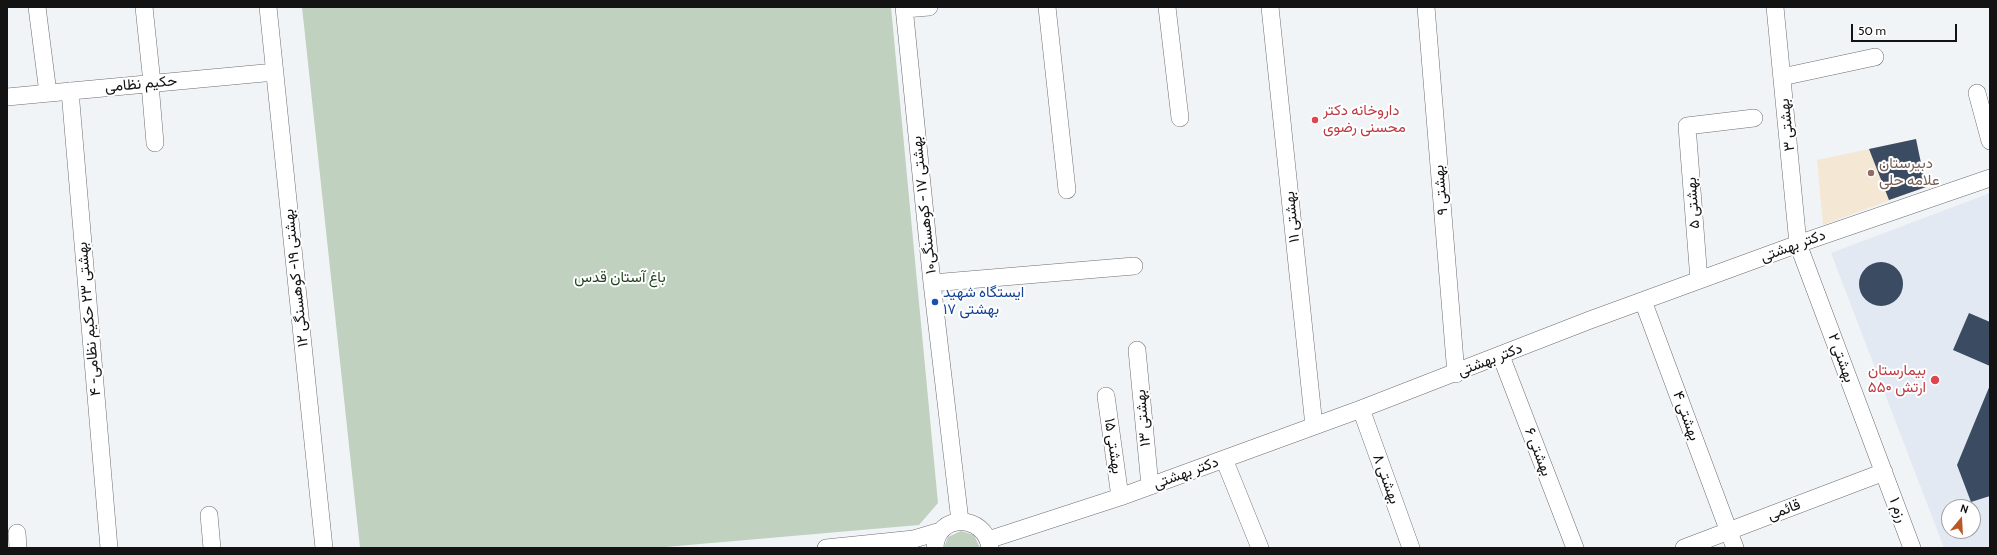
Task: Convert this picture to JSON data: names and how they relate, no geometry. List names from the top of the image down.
{
  "streets": {
    "street": [
      "حکیم نظامی",
      "بهشتی ۳",
      "بهشتی ۹",
      "بهشتی ۵",
      "بهشتی ۱۷ - کوهسنگی۱۰",
      "بهشتی ۱۱",
      "دکتر بهشتی",
      "بهشتی ۱۹- کوهسنگی ۱۲",
      "بهشتی ۲۳ حکیم نظامی- ۴",
      "بهشتی ۲",
      "بهشتی ۴",
      "بهشتی ۱۳",
      "بهشتی ۱۵",
      "بهشتی ۶",
      "بهشتی ۸",
      "قائمی",
      "رزم ۱"
    ]
  },
  "crossings": [
    ["حکیم نظامی", "بهشتی ۱۹- کوهسنگی ۱۲"],
    ["حکیم نظامی", "بهشتی ۲۳ حکیم نظامی- ۴"],
    ["بهشتی ۳", "دکتر بهشتی"],
    ["بهشتی ۳", "بهشتی ۲"],
    ["بهشتی ۹", "دکتر بهشتی"],
    ["بهشتی ۵", "دکتر بهشتی"],
    ["بهشتی ۱۱", "دکتر بهشتی"],
    ["دکتر بهشتی", "بهشتی ۲"],
    ["دکتر بهشتی", "بهشتی ۴"],
    ["دکتر بهشتی", "بهشتی ۱۳"],
    ["دکتر بهشتی", "بهشتی ۱۵"],
    ["دکتر بهشتی", "بهشتی ۶"],
    ["دکتر بهشتی", "بهشتی ۸"],
    ["بهشتی ۲", "قائمی"],
    ["بهشتی ۲", "رزم ۱"],
    ["بهشتی ۴", "قائمی"],
    ["قائمی", "رزم ۱"]
  ],
  "parks": ["باغ آستان قدس"],
  "places": [
    "داروخانه دکتر محسنی رضوی",
    "دبیرستان علامه حلی",
    "ایستگاه شهید بهشتی ۱۷",
    "بیمارستان ۵۵۰ ارتش"
  ],
  "scale_bar": "50 m",
  "north": "top"
}
